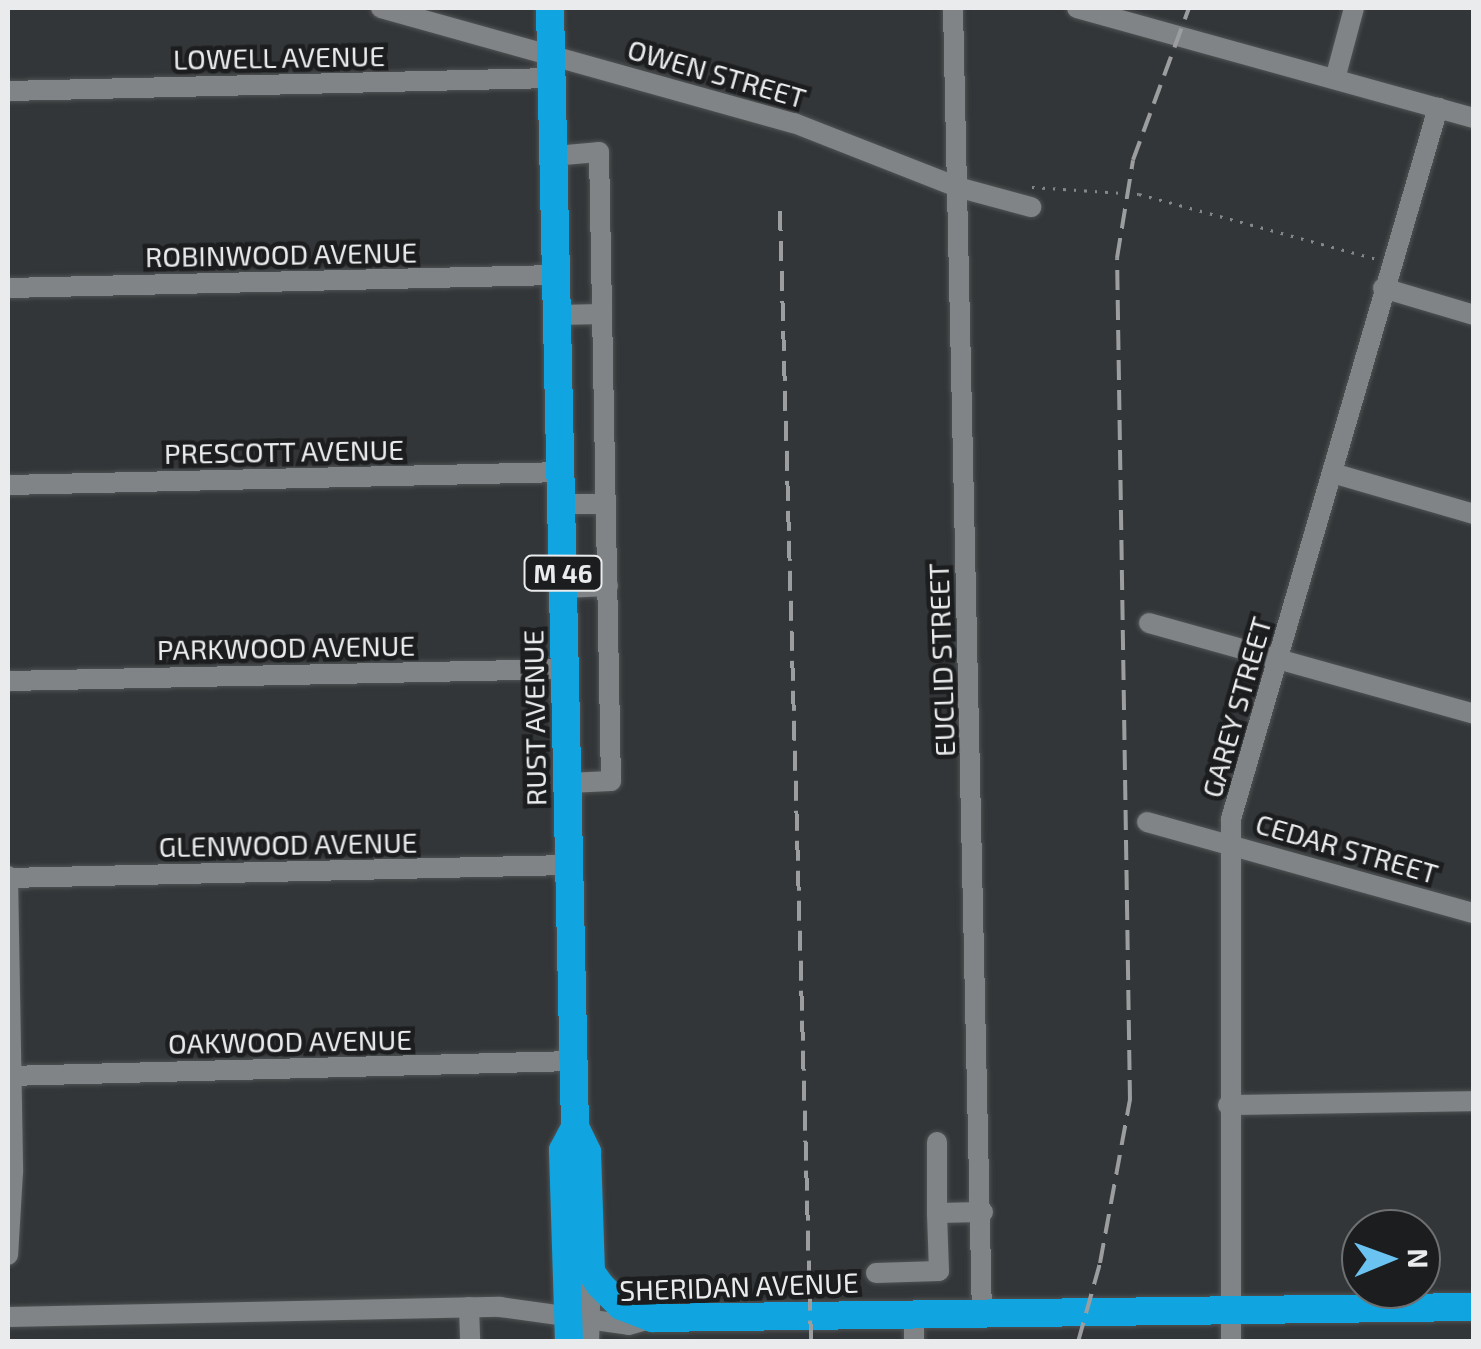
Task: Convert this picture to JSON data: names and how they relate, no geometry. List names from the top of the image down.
{
  "streets": {
    "highway": ["M 46", "RUST AVENUE", "SHERIDAN AVENUE"],
    "street": [
      "LOWELL AVENUE",
      "OWEN STREET",
      "ROBINWOOD AVENUE",
      "PRESCOTT AVENUE",
      "PARKWOOD AVENUE",
      "EUCLID STREET",
      "GAREY STREET",
      "GLENWOOD AVENUE",
      "CEDAR STREET",
      "OAKWOOD AVENUE"
    ]
  },
  "crossings": [
    ["LOWELL AVENUE", "OWEN STREET"],
    ["LOWELL AVENUE", "RUST AVENUE"],
    ["OWEN STREET", "EUCLID STREET"],
    ["OWEN STREET", "RUST AVENUE"],
    ["ROBINWOOD AVENUE", "RUST AVENUE"],
    ["PRESCOTT AVENUE", "RUST AVENUE"],
    ["PARKWOOD AVENUE", "RUST AVENUE"],
    ["EUCLID STREET", "SHERIDAN AVENUE"],
    ["GAREY STREET", "CEDAR STREET"],
    ["GAREY STREET", "SHERIDAN AVENUE"],
    ["RUST AVENUE", "GLENWOOD AVENUE"],
    ["RUST AVENUE", "OAKWOOD AVENUE"],
    ["RUST AVENUE", "SHERIDAN AVENUE"]
  ],
  "north": "right"
}
